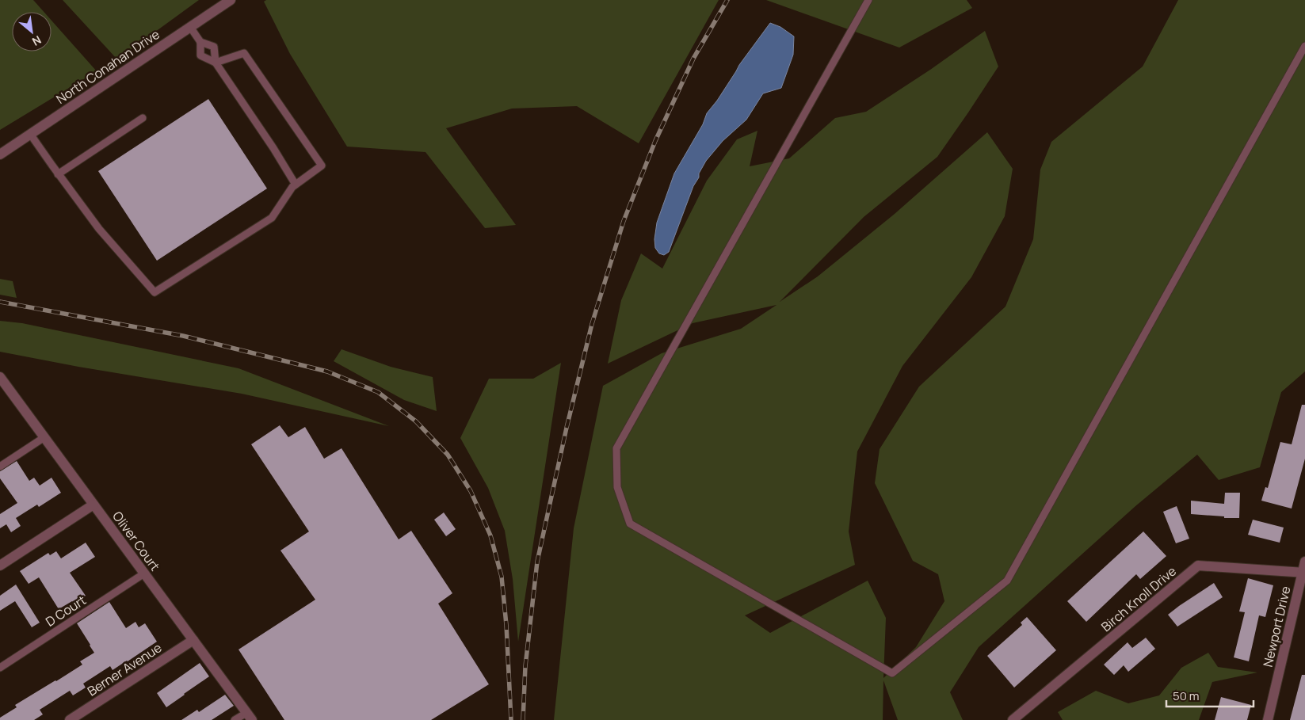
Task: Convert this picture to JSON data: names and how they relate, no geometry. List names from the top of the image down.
{
  "streets": {
    "street": [
      "North Conahan Drive",
      "Oliver Court",
      "Birch Knoll Drive",
      "Newport Drive",
      "Berner Avenue"
    ],
    "lane": ["D Court"]
  },
  "crossings": [
    ["Oliver Court", "D Court"],
    ["Oliver Court", "Berner Avenue"],
    ["Birch Knoll Drive", "Newport Drive"]
  ],
  "scale_bar": "50 m",
  "north": "bottom right"
}
